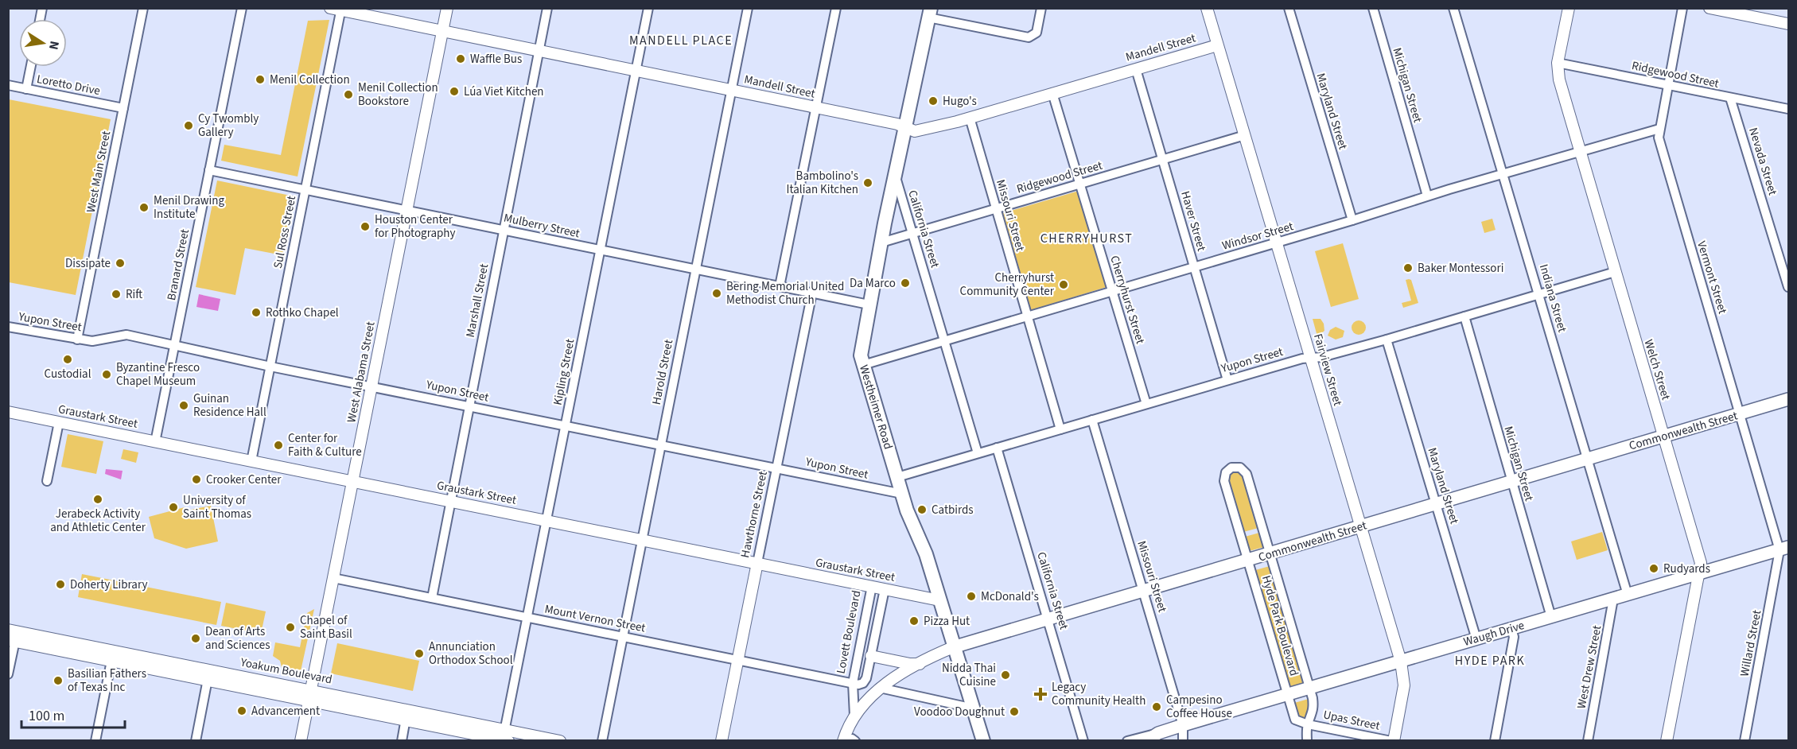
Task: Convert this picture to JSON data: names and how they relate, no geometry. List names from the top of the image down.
{
  "streets": {
    "main road": ["Westheimer Road", "Commonwealth Street", "Waugh Drive"],
    "street": [
      "Mandell Street",
      "Ridgewood Street",
      "Loretto Drive",
      "Michigan Street",
      "Maryland Street",
      "Nevada Street",
      "West Main Street",
      "Missouri Street",
      "Haver Street",
      "Mulberry Street",
      "California Street",
      "Sul Ross Street",
      "Windsor Street",
      "Branard Street",
      "Vermont Street",
      "Indiana Street",
      "Cherryhurst Street",
      "Marshall Street",
      "Yupon Street",
      "Fairview Street",
      "Welch Street",
      "West Alabama Street",
      "Kipling Street",
      "Harold Street",
      "Graustark Street",
      "Hawthorne Street",
      "Mount Vernon Street",
      "Hyde Park Boulevard",
      "Lovett Boulevard",
      "Willard Street",
      "West Drew Street",
      "Yoakum Boulevard",
      "Upas Street"
    ]
  },
  "crossings": [
    ["Mandell Street", "Missouri Street"],
    ["Mandell Street", "Haver Street"],
    ["Mandell Street", "Sul Ross Street"],
    ["Mandell Street", "Cherryhurst Street"],
    ["Mandell Street", "Marshall Street"],
    ["Mandell Street", "Fairview Street"],
    ["Mandell Street", "West Alabama Street"],
    ["Mandell Street", "Kipling Street"],
    ["Mandell Street", "Harold Street"],
    ["Mandell Street", "Westheimer Road"],
    ["Ridgewood Street", "Nevada Street"],
    ["Ridgewood Street", "Missouri Street"],
    ["Ridgewood Street", "Haver Street"],
    ["Ridgewood Street", "California Street"],
    ["Ridgewood Street", "Vermont Street"],
    ["Ridgewood Street", "Cherryhurst Street"],
    ["Ridgewood Street", "Fairview Street"],
    ["Ridgewood Street", "Welch Street"],
    ["Ridgewood Street", "Westheimer Road"],
    ["Loretto Drive", "West Main Street"],
    ["Michigan Street", "Windsor Street"],
    ["Michigan Street", "Yupon Street"],
    ["Michigan Street", "Commonwealth Street"],
    ["Michigan Street", "Waugh Drive"],
    ["Maryland Street", "Windsor Street"],
    ["Maryland Street", "Yupon Street"],
    ["Maryland Street", "Commonwealth Street"],
    ["Maryland Street", "Waugh Drive"],
    ["West Main Street", "Yupon Street"],
    ["Missouri Street", "Windsor Street"],
    ["Missouri Street", "Yupon Street"],
    ["Missouri Street", "Commonwealth Street"],
    ["Missouri Street", "Waugh Drive"],
    ["Haver Street", "Windsor Street"],
    ["Haver Street", "Yupon Street"],
    ["Mulberry Street", "Sul Ross Street"],
    ["Mulberry Street", "Branard Street"],
    ["Mulberry Street", "Marshall Street"],
    ["Mulberry Street", "West Alabama Street"],
    ["Mulberry Street", "Kipling Street"],
    ["Mulberry Street", "Harold Street"],
    ["Mulberry Street", "Westheimer Road"],
    ["Mulberry Street", "Hawthorne Street"],
    ["California Street", "Windsor Street"],
    ["California Street", "Yupon Street"],
    ["California Street", "Westheimer Road"],
    ["California Street", "Commonwealth Street"],
    ["Sul Ross Street", "Yupon Street"],
    ["Sul Ross Street", "Graustark Street"],
    ["Windsor Street", "Vermont Street"],
    ["Windsor Street", "Indiana Street"],
    ["Windsor Street", "Cherryhurst Street"],
    ["Windsor Street", "Fairview Street"],
    ["Windsor Street", "Welch Street"],
    ["Windsor Street", "Westheimer Road"],
    ["Branard Street", "Yupon Street"],
    ["Branard Street", "Graustark Street"],
    ["Vermont Street", "Commonwealth Street"],
    ["Vermont Street", "Waugh Drive"],
    ["Vermont Street", "Willard Street"],
    ["Indiana Street", "Yupon Street"],
    ["Indiana Street", "Commonwealth Street"],
    ["Indiana Street", "Waugh Drive"],
    ["Cherryhurst Street", "Yupon Street"],
    ["Marshall Street", "Yupon Street"],
    ["Marshall Street", "Graustark Street"],
    ["Marshall Street", "Mount Vernon Street"],
    ["Yupon Street", "Fairview Street"],
    ["Yupon Street", "Welch Street"],
    ["Yupon Street", "West Alabama Street"],
    ["Yupon Street", "Kipling Street"],
    ["Yupon Street", "Harold Street"],
    ["Yupon Street", "Westheimer Road"],
    ["Yupon Street", "Hawthorne Street"],
    ["Fairview Street", "Commonwealth Street"],
    ["Fairview Street", "Waugh Drive"],
    ["Fairview Street", "Upas Street"],
    ["Welch Street", "Commonwealth Street"],
    ["Welch Street", "Waugh Drive"],
    ["West Alabama Street", "Graustark Street"],
    ["West Alabama Street", "Mount Vernon Street"],
    ["West Alabama Street", "Yoakum Boulevard"],
    ["Kipling Street", "Graustark Street"],
    ["Kipling Street", "Mount Vernon Street"],
    ["Kipling Street", "Yoakum Boulevard"],
    ["Harold Street", "Graustark Street"],
    ["Harold Street", "Mount Vernon Street"],
    ["Westheimer Road", "Graustark Street"],
    ["Westheimer Road", "Commonwealth Street"],
    ["Graustark Street", "Hawthorne Street"],
    ["Graustark Street", "Lovett Boulevard"],
    ["Commonwealth Street", "Hyde Park Boulevard"],
    ["Commonwealth Street", "Lovett Boulevard"],
    ["Hawthorne Street", "Mount Vernon Street"],
    ["Mount Vernon Street", "Lovett Boulevard"],
    ["Hyde Park Boulevard", "Waugh Drive"],
    ["Hyde Park Boulevard", "Upas Street"],
    ["Waugh Drive", "Willard Street"],
    ["Waugh Drive", "West Drew Street"]
  ],
  "districts": ["MANDELL PLACE", "CHERRYHURST", "HYDE PARK"],
  "places": {
    "other": [
      "Waffle Bus",
      "Menil Collection",
      "Lúa Viet Kitchen",
      "Menil Collection Bookstore",
      "Hugo's",
      "Cy Twombly Gallery",
      "Bambolino's Italian Kitchen",
      "Menil Drawing Institute",
      "Houston Center for Photography",
      "Dissipate",
      "Baker Montessori",
      "Da Marco",
      "Cherryhurst Community Center",
      "Bering Memorial United Methodist Church",
      "Rift",
      "Rothko Chapel",
      "Custodial",
      "Byzantine Fresco Chapel Museum",
      "Guinan Residence Hall",
      "Center for Faith & Culture",
      "Crooker Center",
      "Jerabeck Activity and Athletic Center",
      "University of Saint Thomas",
      "Catbirds",
      "Rudyards",
      "Doherty Library",
      "McDonald's",
      "Pizza Hut",
      "Chapel of Saint Basil",
      "Dean of Arts and Sciences",
      "Annunciation Orthodox School",
      "Nidda Thai Cuisine",
      "Basilian Fathers of Texas Inc",
      "Campesino Coffee House",
      "Advancement",
      "Voodoo Doughnut"
    ],
    "health": ["Legacy Community Health"]
  },
  "scale_bar": "100 m",
  "north": "right"
}
